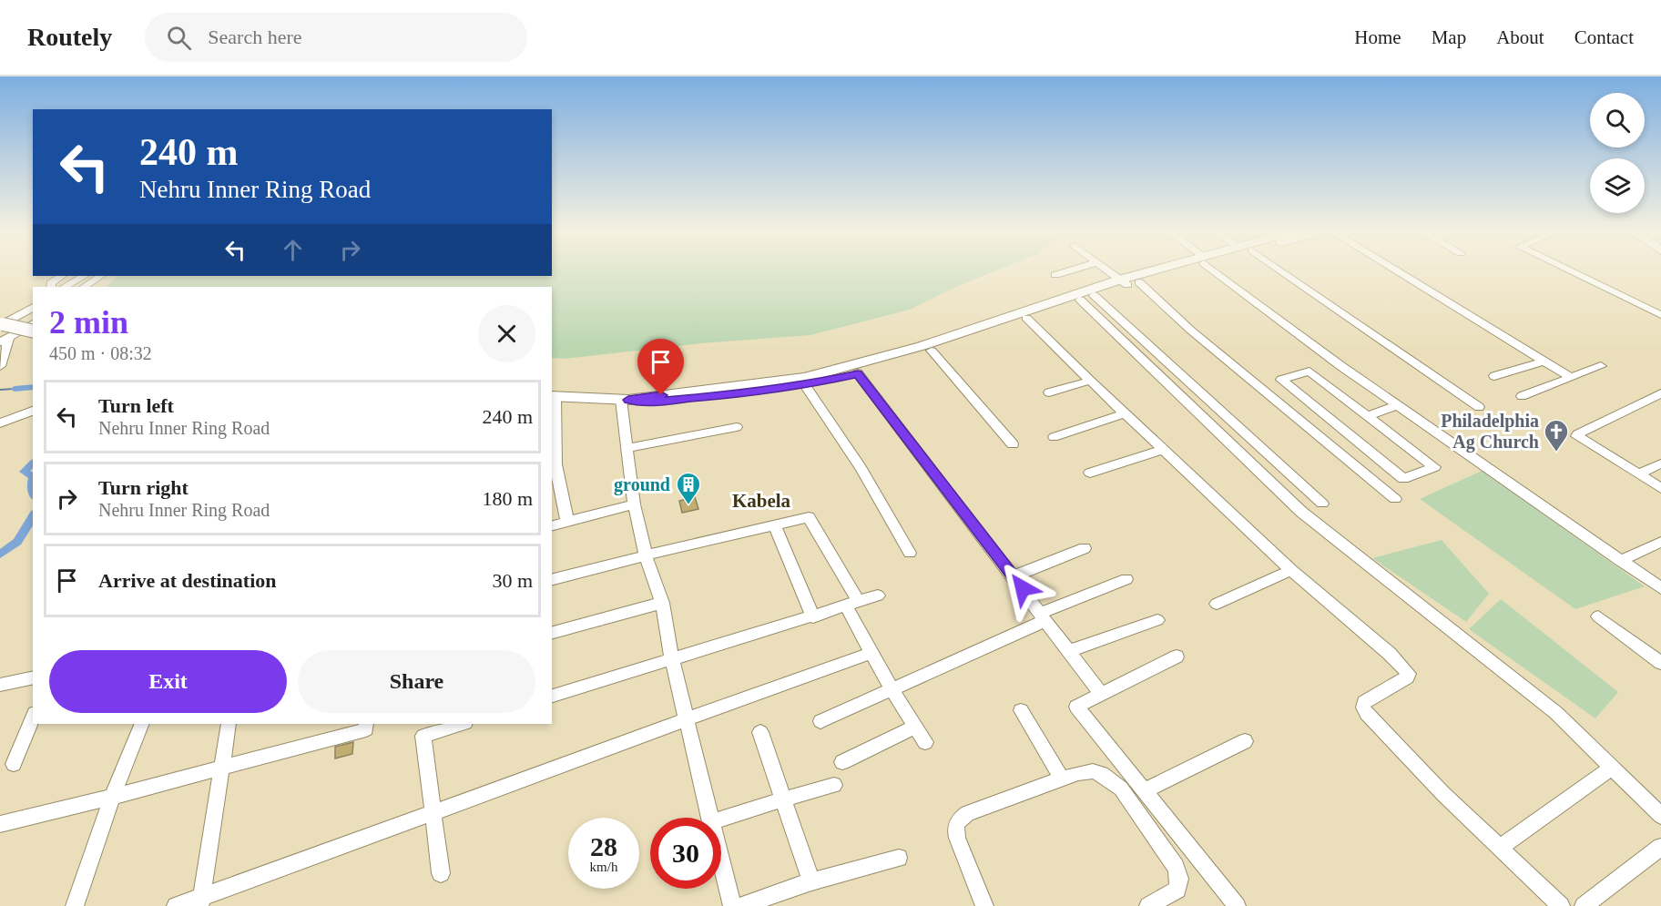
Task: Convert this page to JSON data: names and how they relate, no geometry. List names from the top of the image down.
{
  "districts": ["Kabela"],
  "places": {
    "church": ["Philadelphia Ag Church"],
    "building": ["ground"]
  },
  "page": {
    "header": "Routely",
    "search": "Search here",
    "nav": [
      "Home",
      "Map",
      "About",
      "Contact"
    ],
    "turn": ["240 m", "Nehru Inner Ring Road"],
    "heading": ["2 min", "450 m · 08:32"],
    "list": [
      {
        "name": "Turn left",
        "note": "Nehru Inner Ring Road",
        "value": "240 m"
      },
      {
        "name": "Turn right",
        "note": "Nehru Inner Ring Road",
        "value": "180 m"
      },
      {
        "name": "Arrive at destination",
        "value": "30 m"
      }
    ],
    "buttons": ["Exit", "Share"],
    "speed": "28 km/h",
    "limit": "30"
  }
}
